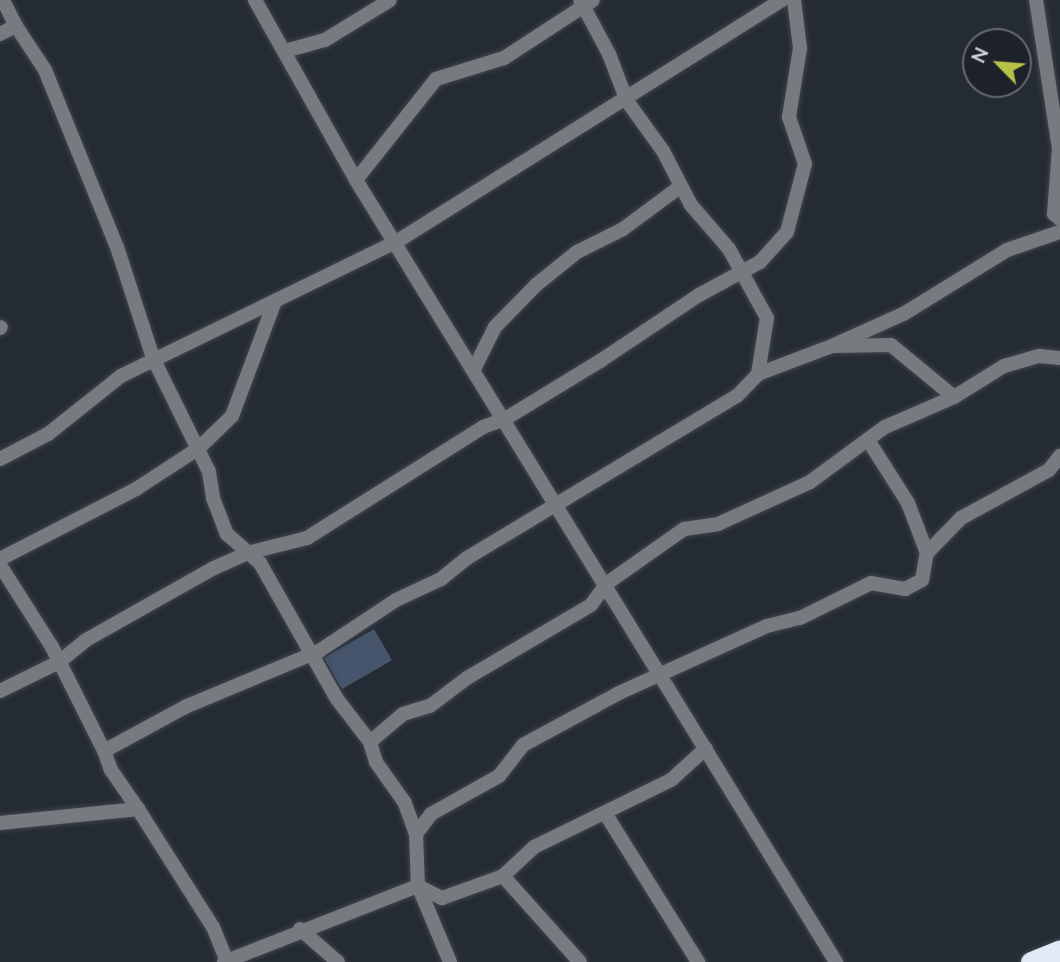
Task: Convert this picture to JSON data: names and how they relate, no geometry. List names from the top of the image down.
{
  "north": "top left"
}
